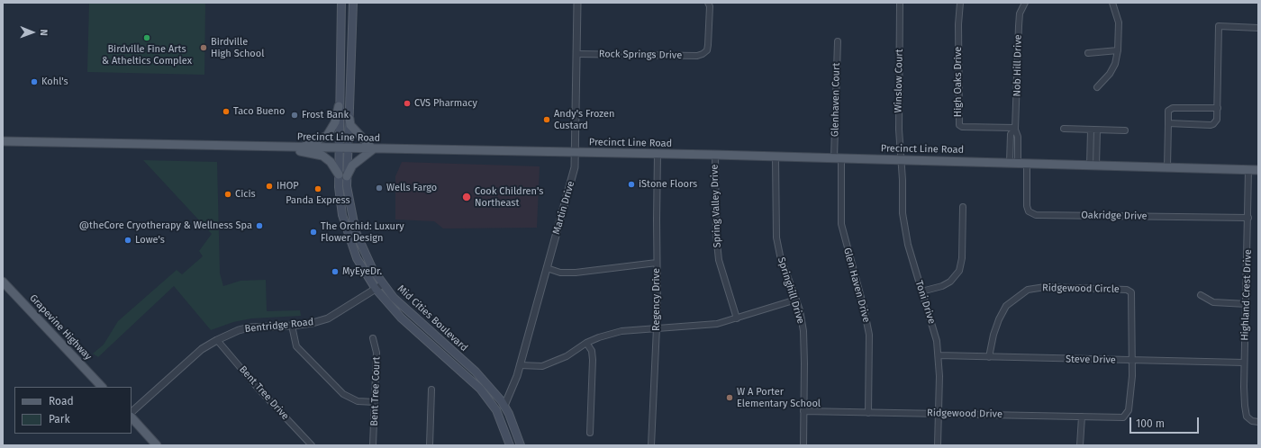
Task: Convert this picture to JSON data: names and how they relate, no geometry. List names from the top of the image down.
{
  "streets": {
    "main road": ["Precinct Line Road", "Mid Cities Boulevard", "Grapevine Highway"],
    "street": [
      "Rock Springs Drive",
      "Nob Hill Drive",
      "Winslow Court",
      "High Oaks Drive",
      "Glenhaven Court",
      "Spring Valley Drive",
      "Martin Drive",
      "Oakridge Drive",
      "Glen Haven Drive",
      "Ridgewood Circle",
      "Springhill Drive",
      "Highland Crest Drive",
      "Regency Drive",
      "Toni Drive",
      "Bentridge Road",
      "Steve Drive",
      "Bent Tree Court",
      "Bent Tree Drive",
      "Ridgewood Drive"
    ]
  },
  "crossings": [
    ["Rock Springs Drive", "Martin Drive"],
    ["Nob Hill Drive", "High Oaks Drive"],
    ["Nob Hill Drive", "Precinct Line Road"],
    ["Winslow Court", "Precinct Line Road"],
    ["Winslow Court", "Toni Drive"],
    ["Glenhaven Court", "Precinct Line Road"],
    ["Glenhaven Court", "Glen Haven Drive"],
    ["Precinct Line Road", "Spring Valley Drive"],
    ["Precinct Line Road", "Martin Drive"],
    ["Precinct Line Road", "Oakridge Drive"],
    ["Precinct Line Road", "Glen Haven Drive"],
    ["Precinct Line Road", "Springhill Drive"],
    ["Precinct Line Road", "Highland Crest Drive"],
    ["Precinct Line Road", "Regency Drive"],
    ["Precinct Line Road", "Toni Drive"],
    ["Precinct Line Road", "Mid Cities Boulevard"],
    ["Martin Drive", "Mid Cities Boulevard"],
    ["Oakridge Drive", "Highland Crest Drive"],
    ["Glen Haven Drive", "Ridgewood Drive"],
    ["Ridgewood Circle", "Steve Drive"],
    ["Ridgewood Circle", "Ridgewood Drive"],
    ["Springhill Drive", "Ridgewood Drive"],
    ["Highland Crest Drive", "Steve Drive"],
    ["Toni Drive", "Steve Drive"],
    ["Toni Drive", "Ridgewood Drive"],
    ["Mid Cities Boulevard", "Bentridge Road"],
    ["Bentridge Road", "Bent Tree Drive"]
  ],
  "places": [
    "Birdville Fine Arts & Atheltics Complex",
    "Birdville High School",
    "Kohl's",
    "CVS Pharmacy",
    "Taco Bueno",
    "Frost Bank",
    "Andy's Frozen Custard",
    "iStone Floors",
    "IHOP",
    "Wells Fargo",
    "Panda Express",
    "Cicis",
    "Cook Children's Northeast",
    "@theCore Cryotherapy & Wellness Spa",
    "The Orchid: Luxury Flower Design",
    "Lowe's",
    "MyEyeDr.",
    "W A Porter Elementary School"
  ],
  "legend": ["Road", "Park"],
  "scale_bar": "100 m",
  "north": "right"
}
